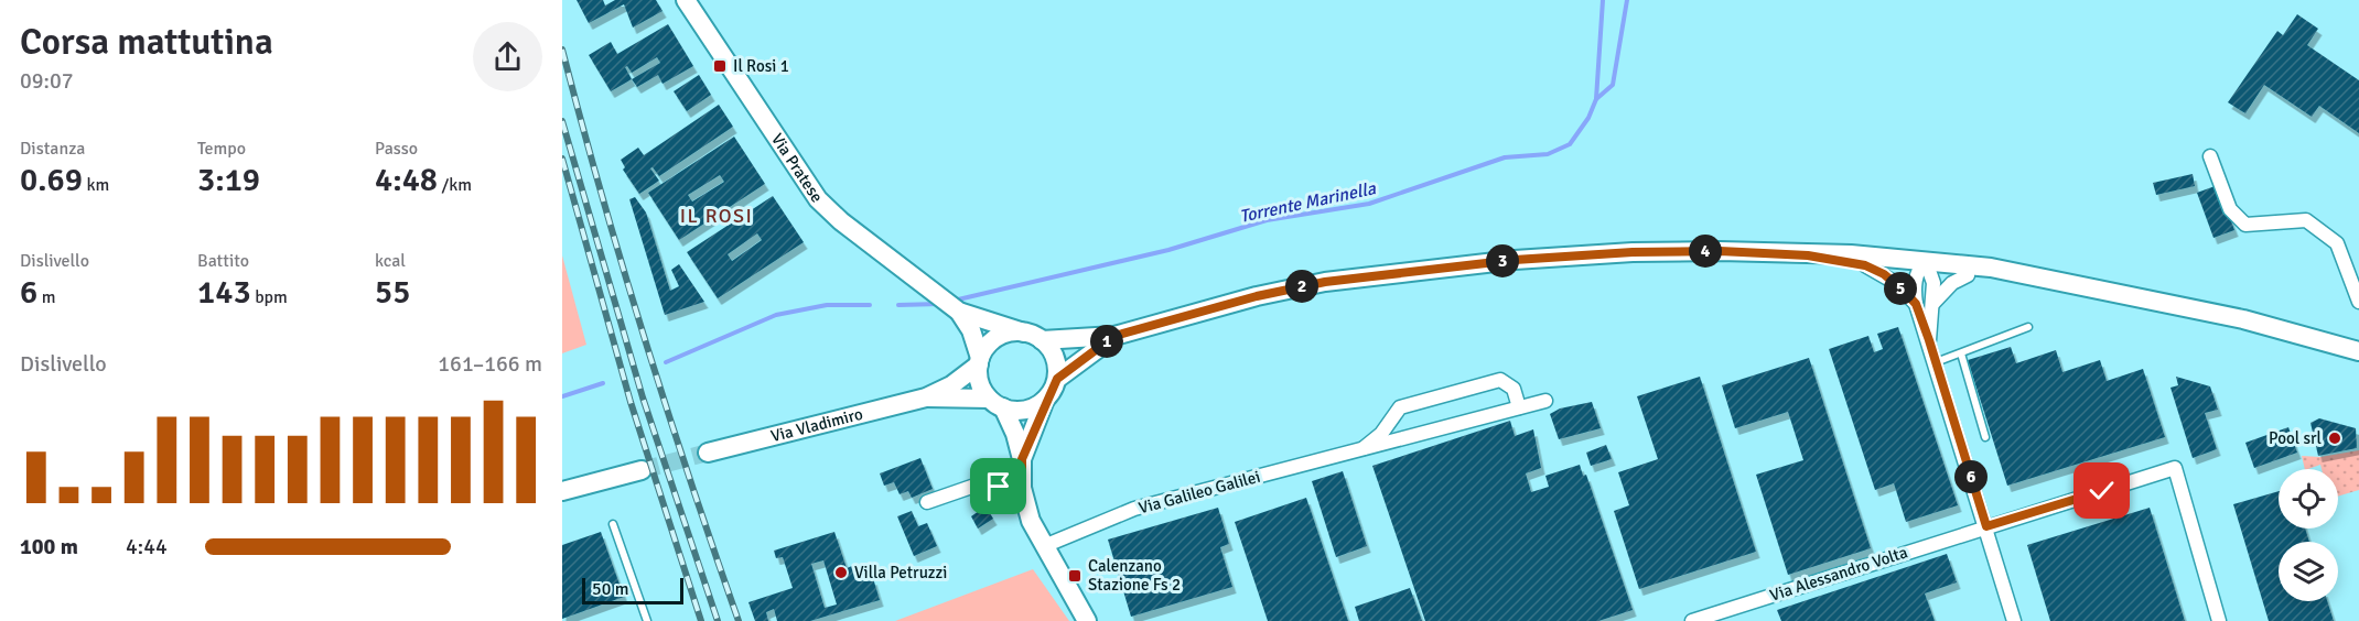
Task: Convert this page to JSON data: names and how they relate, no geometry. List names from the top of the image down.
{
  "streets": {
    "main road": ["Via Pratese", "Via Vladimiro"],
    "street": ["Via Galileo Galilei", "Via Alessandro Volta"]
  },
  "districts": ["IL ROSI"],
  "water": ["Torrente Marinella"],
  "places": {
    "transit": ["Il Rosi 1", "Calenzano Stazione Fs 2"],
    "other": ["Pool srl", "Villa Petruzzi"]
  },
  "scale_bar": "50 m",
  "page": {
    "heading": ["Corsa mattutina", "09:07"],
    "stats": [
      ["Distanza", "0.69 km"],
      ["Tempo", "3:19"],
      ["Passo", "4:48 /km"],
      ["Dislivello", "6 m"],
      ["Battito", "143 bpm"],
      ["kcal", "55"]
    ],
    "pins": [
      "4",
      "3",
      "2",
      "5",
      "1",
      "6"
    ],
    "chart": ["Dislivello", "161–166 m"],
    "list": [
      {
        "name": "100 m",
        "note": "4:44"
      }
    ],
    "scale": "50 m"
  }
}
